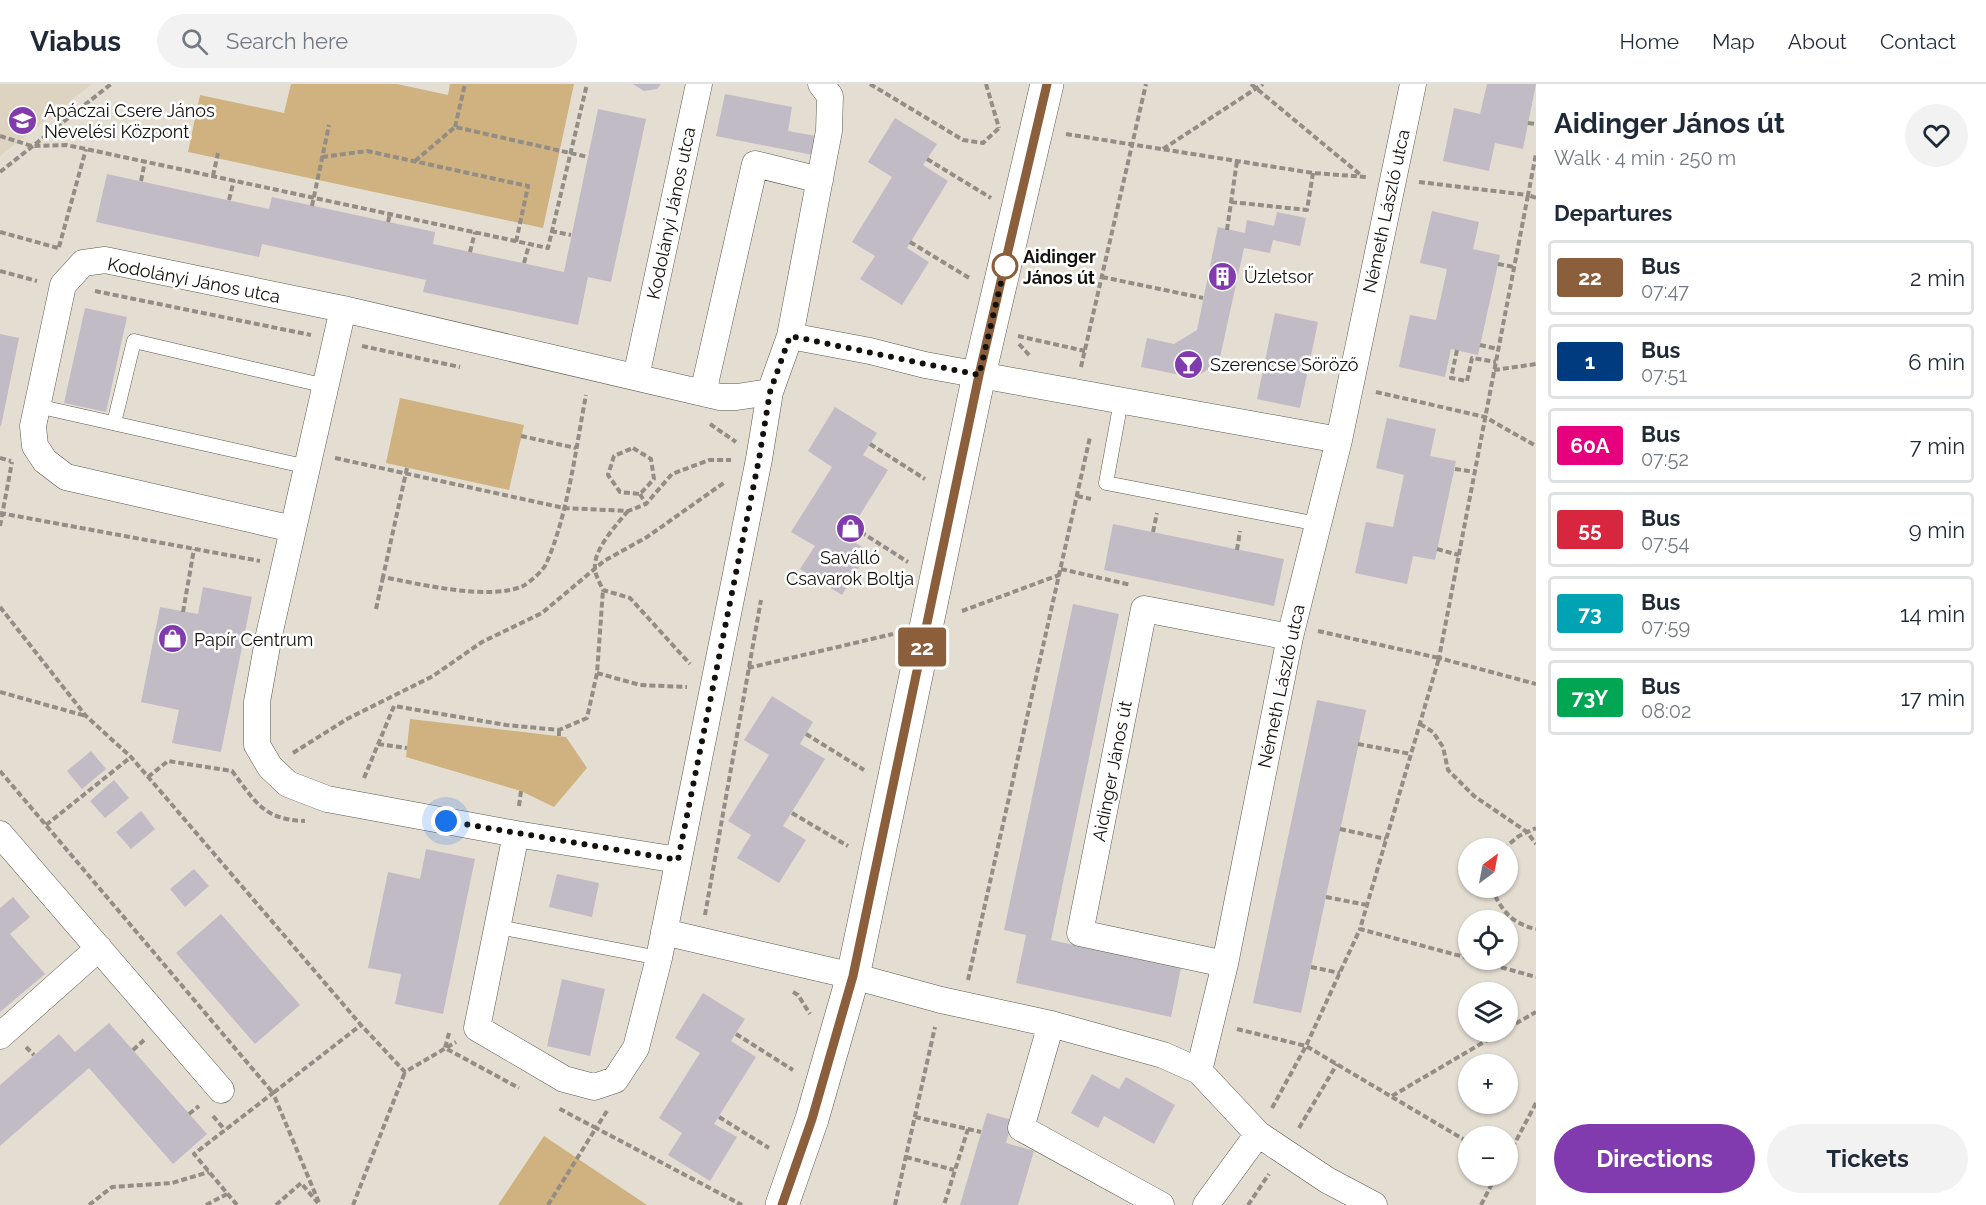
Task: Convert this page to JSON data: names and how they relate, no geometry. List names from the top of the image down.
{
  "streets": {
    "street": ["Németh László utca", "Kodolányi János utca", "Aidinger János út"]
  },
  "crossings": [
    ["Németh László utca", "Aidinger János út"]
  ],
  "places": {
    "school or university": ["Apáczai Csere János Nevelési Központ"],
    "other": ["Aidinger János út"],
    "building": ["Üzletsor"],
    "bar": ["Szerencse Söröző"],
    "shop": ["Saválló Csavarok Boltja", "Papír Centrum"]
  },
  "lines": ["bus line 22"],
  "north": "top right",
  "page": {
    "header": "Viabus",
    "search": "Search here",
    "nav": [
      "Home",
      "Map",
      "About",
      "Contact"
    ],
    "on_map": "22",
    "heading": [
      ["Aidinger János út", "Walk · 4 min · 250 m"],
      "Departures"
    ],
    "list": [
      {
        "mark": "22",
        "name": "Bus",
        "note": "07:47",
        "value": "2 min"
      },
      {
        "mark": "1",
        "name": "Bus",
        "note": "07:51",
        "value": "6 min"
      },
      {
        "mark": "60A",
        "name": "Bus",
        "note": "07:52",
        "value": "7 min"
      },
      {
        "mark": "55",
        "name": "Bus",
        "note": "07:54",
        "value": "9 min"
      },
      {
        "mark": "73",
        "name": "Bus",
        "note": "07:59",
        "value": "14 min"
      },
      {
        "mark": "73Y",
        "name": "Bus",
        "note": "08:02",
        "value": "17 min"
      }
    ],
    "map_buttons": ["+", "−"],
    "buttons": ["Directions", "Tickets"]
  }
}
